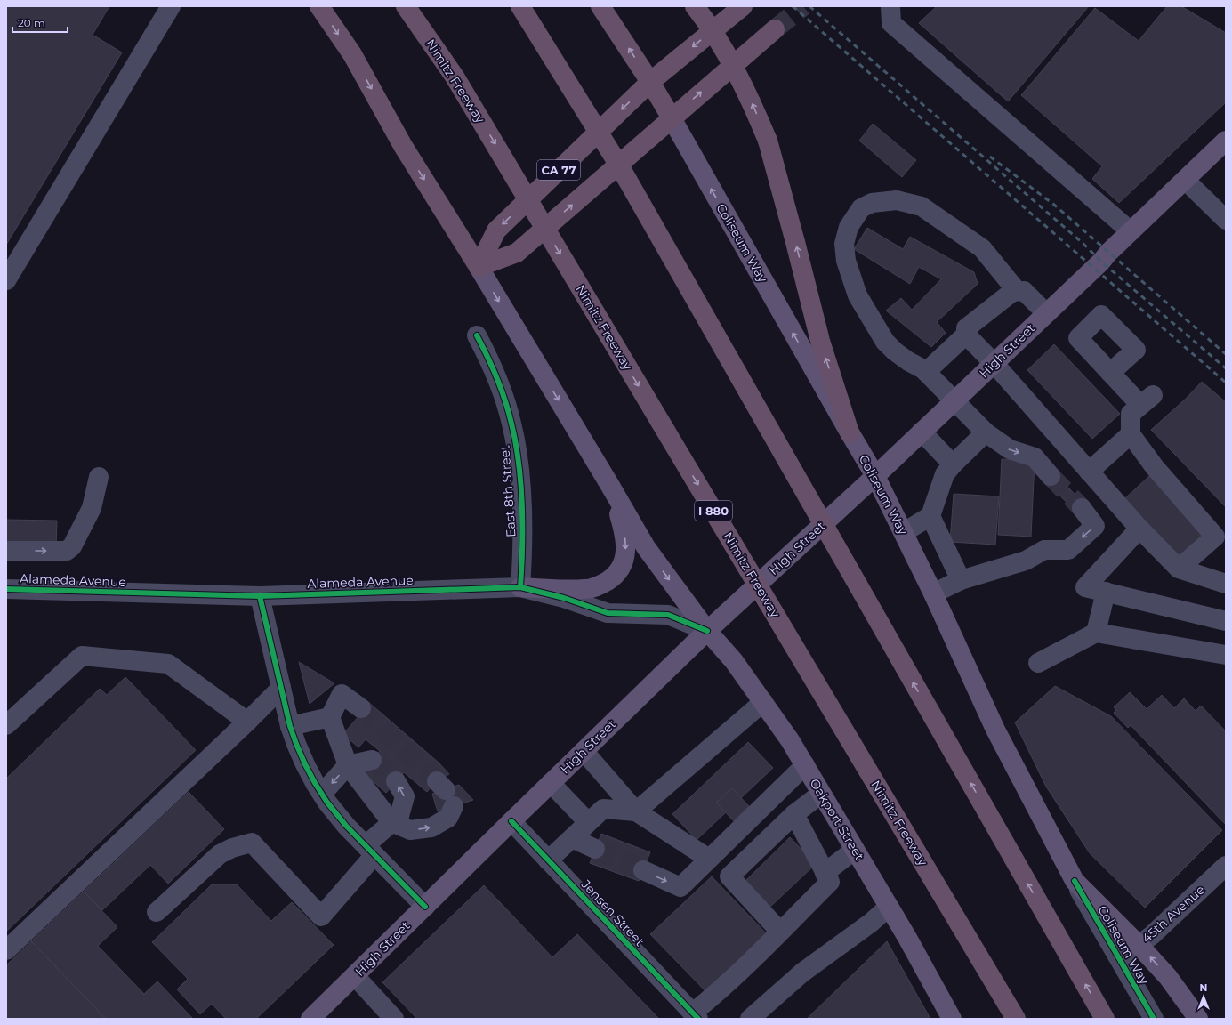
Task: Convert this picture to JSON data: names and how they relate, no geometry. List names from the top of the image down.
{
  "streets": {
    "highway": ["Nimitz Freeway", "CA 77", "I 880"],
    "main road": ["Coliseum Way", "High Street", "Oakport Street"],
    "street": [
      "East 8th Street",
      "Alameda Avenue",
      "Jensen Street",
      "45th Avenue"
    ]
  },
  "crossings": [
    ["CA 77", "Coliseum Way"],
    ["Coliseum Way", "High Street"],
    ["Coliseum Way", "45th Avenue"],
    ["High Street", "Alameda Avenue"],
    ["High Street", "Oakport Street"],
    ["High Street", "Jensen Street"],
    ["East 8th Street", "Alameda Avenue"],
    ["Alameda Avenue", "Oakport Street"]
  ],
  "scale_bar": "20 m",
  "north": "top"
}
